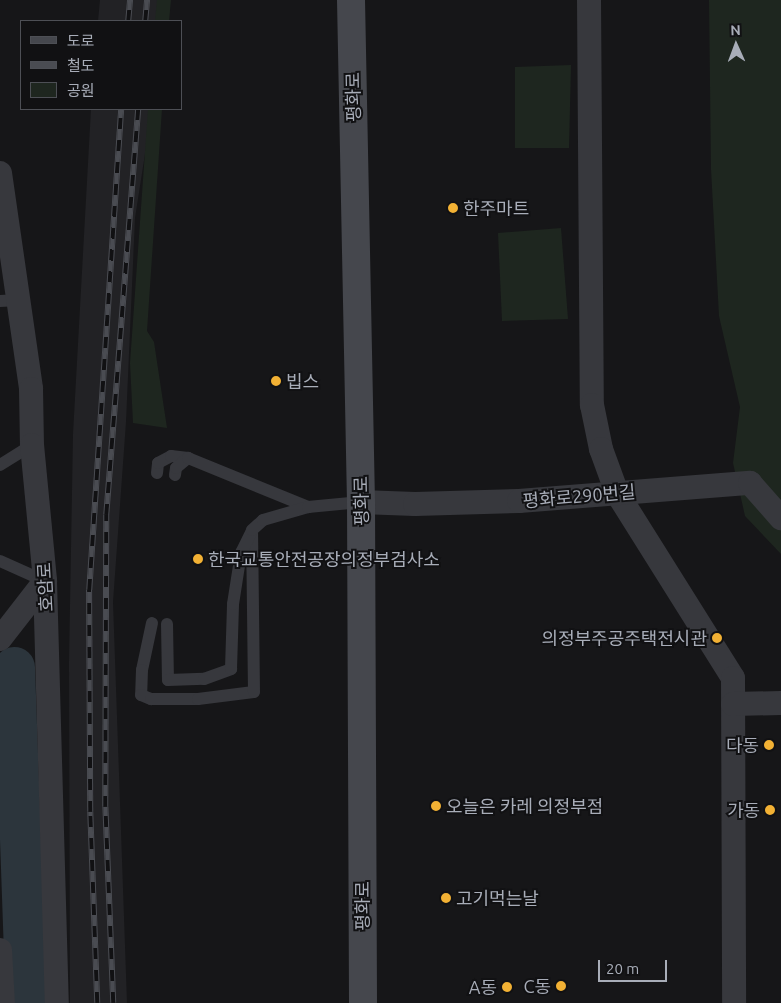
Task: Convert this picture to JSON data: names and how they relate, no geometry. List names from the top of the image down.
{
  "streets": {
    "main road": ["평화로"],
    "street": ["평화로290번길", "호암로"]
  },
  "crossings": [
    ["평화로", "평화로290번길"]
  ],
  "places": [
    "한주마트",
    "빕스",
    "한국교통안전공장의정부검사소",
    "의정부주공주택전시관",
    "다동",
    "오늘은 카레 의정부점",
    "가동",
    "고기먹는날",
    "C동",
    "A동"
  ],
  "legend": ["도로", "철도", "공원"],
  "scale_bar": "20 m",
  "north": "top"
}
